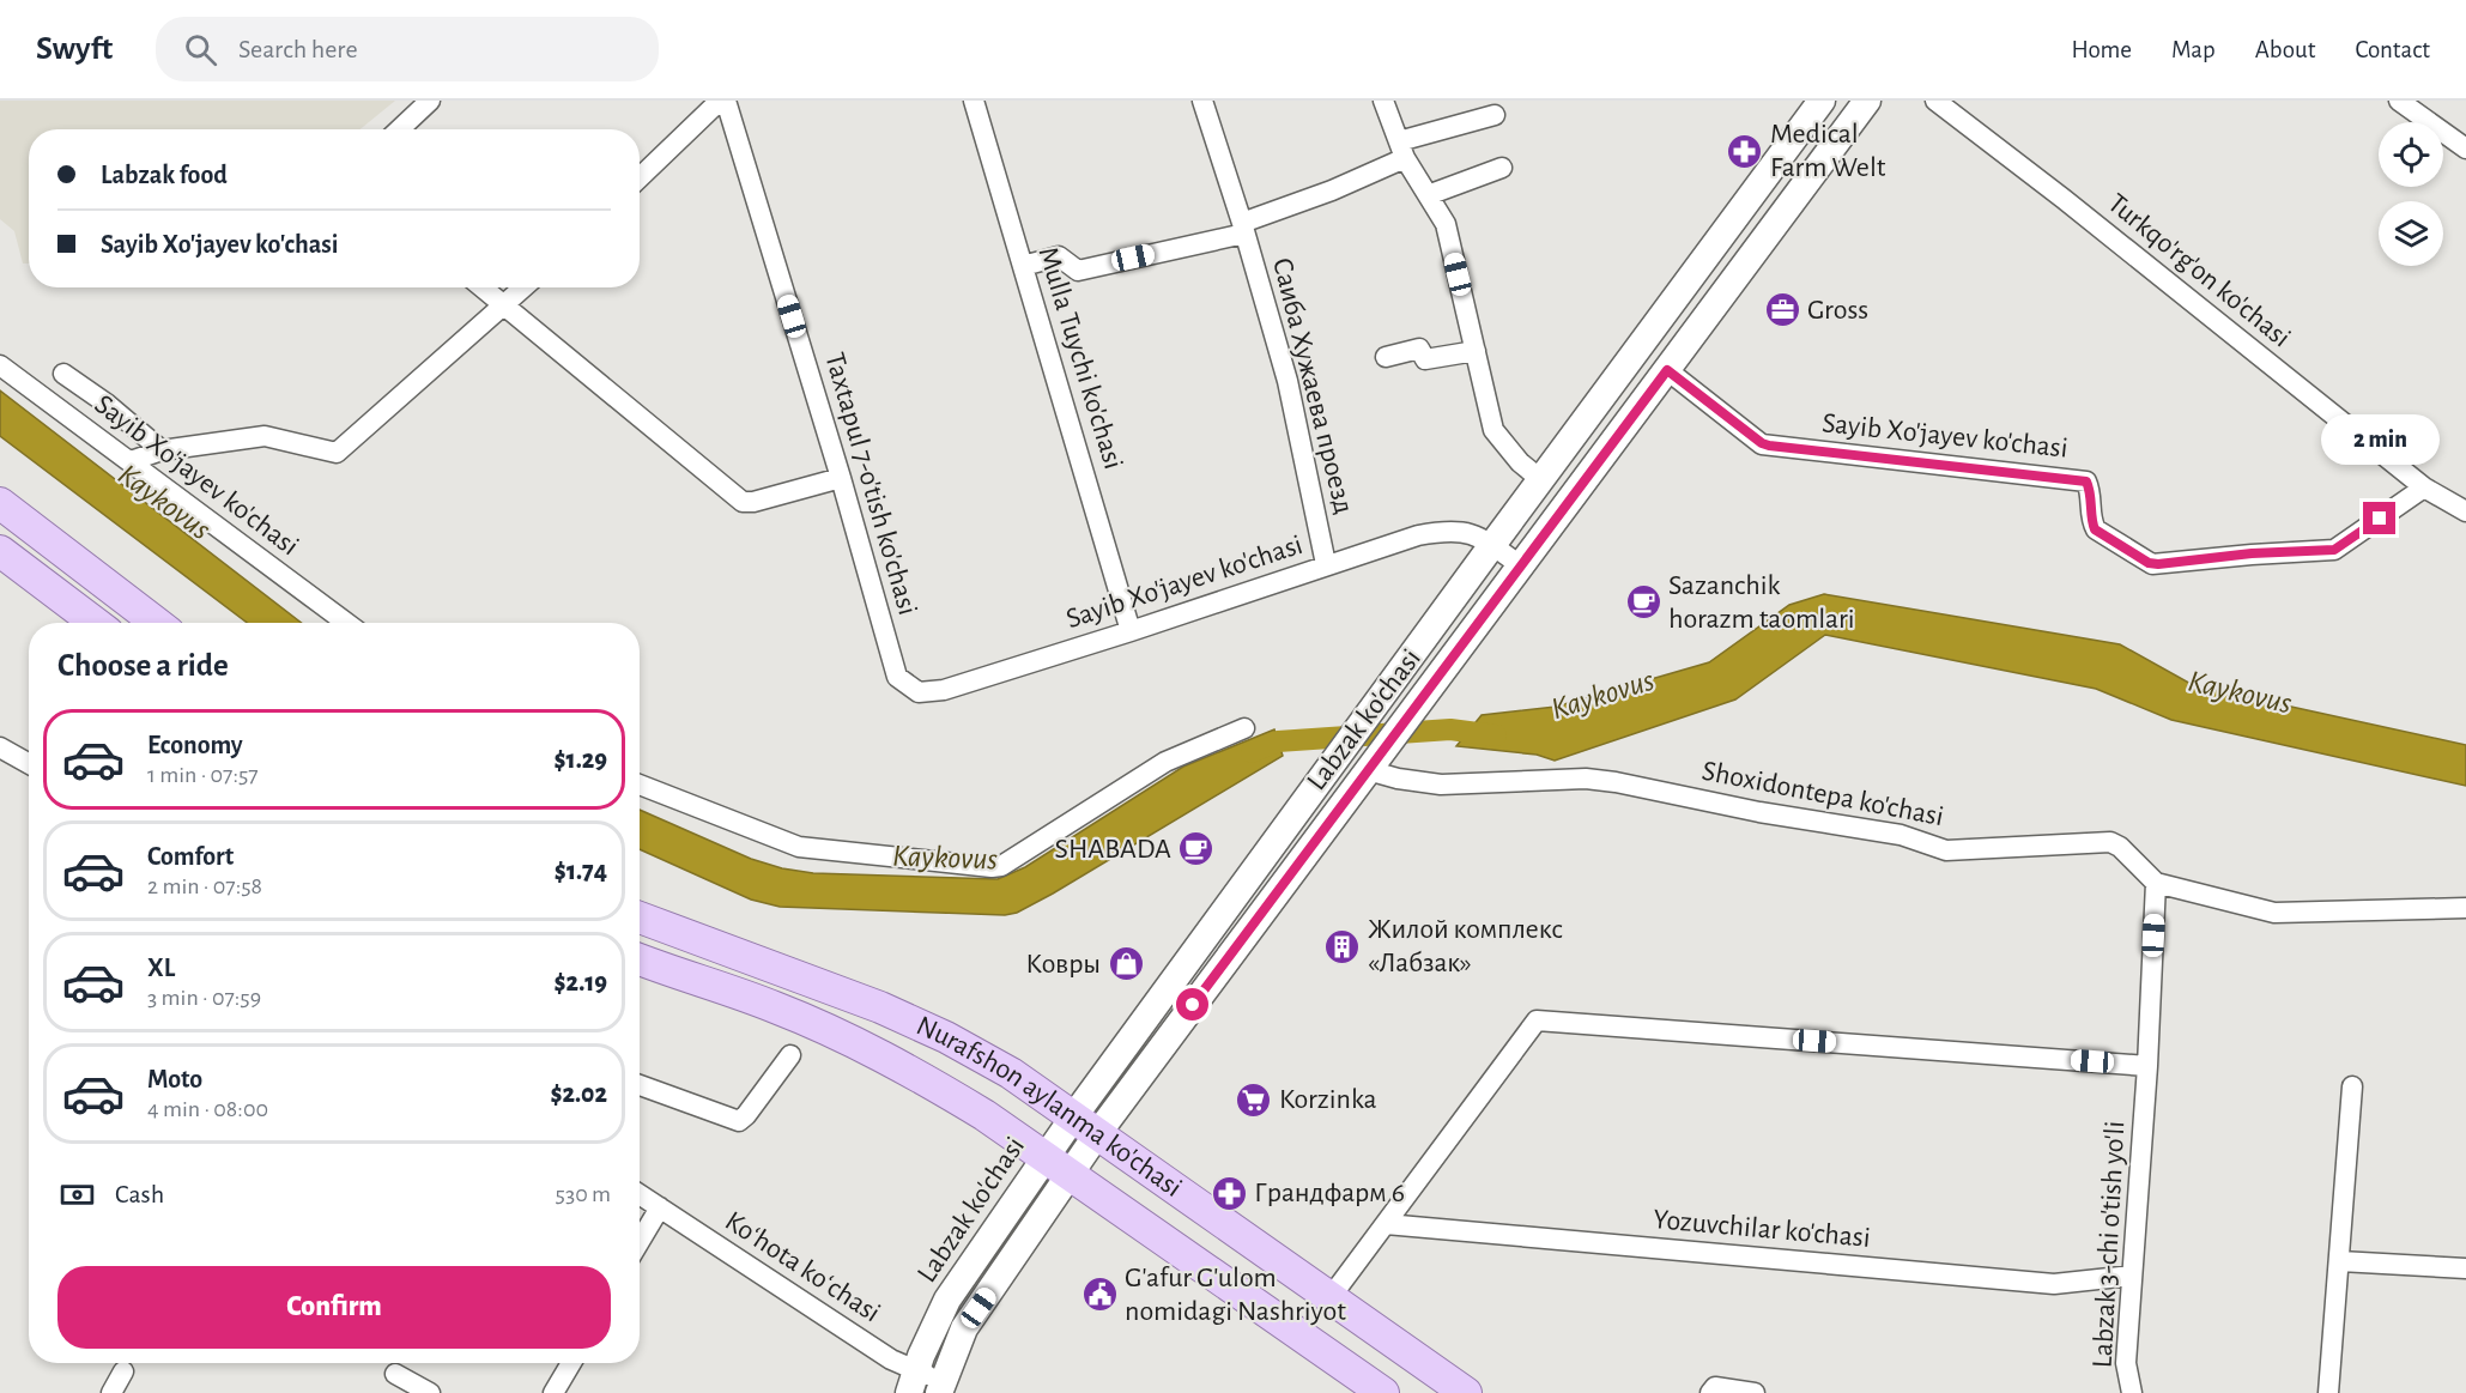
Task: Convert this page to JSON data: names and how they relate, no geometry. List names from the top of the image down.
{
  "streets": {
    "main road": ["Labzak ko'chasi", "Nurafshon aylanma ko'chasi"],
    "street": [
      "Turkqo'rg'on ko'chasi",
      "Mulla Tuychi ko'chasi",
      "Саиба Хужаева проезд",
      "Sayib Xo'jayev ko'chasi",
      "Taxtapul 7-o'tish ko'chasi",
      "Shoxidontepa ko'chasi",
      "Yozuvchilar ko'chasi",
      "Labzak 3-chi o'tish yo'li",
      "Koʻhota koʻchasi"
    ]
  },
  "crossings": [
    ["Turkqo'rg'on ko'chasi", "Sayib Xo'jayev ko'chasi"],
    ["Mulla Tuychi ko'chasi", "Sayib Xo'jayev ko'chasi"],
    ["Саиба Хужаева проезд", "Sayib Xo'jayev ko'chasi"],
    ["Sayib Xo'jayev ko'chasi", "Taxtapul 7-o'tish ko'chasi"],
    ["Sayib Xo'jayev ko'chasi", "Labzak ko'chasi"],
    ["Labzak ko'chasi", "Shoxidontepa ko'chasi"],
    ["Labzak ko'chasi", "Nurafshon aylanma ko'chasi"],
    ["Labzak ko'chasi", "Koʻhota koʻchasi"],
    ["Shoxidontepa ko'chasi", "Labzak 3-chi o'tish yo'li"],
    ["Yozuvchilar ko'chasi", "Labzak 3-chi o'tish yo'li"]
  ],
  "water": ["Kaykovus"],
  "places": {
    "pharmacy": ["Medical Farm Welt", "Грандфарм 6"],
    "office": ["Gross"],
    "cafe": ["Sazanchik horazm taomlari", "SHABADA"],
    "building": ["Жилой комплекс «Лабзак»"],
    "shop": ["Ковры"],
    "supermarket": ["Korzinka"],
    "public building": ["G'afur G'ulom nomidagi Nashriyot"]
  },
  "page": {
    "header": "Swyft",
    "search": "Search here",
    "nav": [
      "Home",
      "Map",
      "About",
      "Contact"
    ],
    "banner": ["Labzak food", "Sayib Xo'jayev ko'chasi"],
    "bubble": "2 min",
    "heading": "Choose a ride",
    "list": [
      {
        "name": "Economy",
        "note": "1 min · 07:57",
        "value": "$1.29"
      },
      {
        "name": "Comfort",
        "note": "2 min · 07:58",
        "value": "$1.74"
      },
      {
        "name": "XL",
        "note": "3 min · 07:59",
        "value": "$2.19"
      },
      {
        "name": "Moto",
        "note": "4 min · 08:00",
        "value": "$2.02"
      }
    ],
    "pay": ["Cash", "530 m"],
    "buttons": "Confirm"
  }
}
